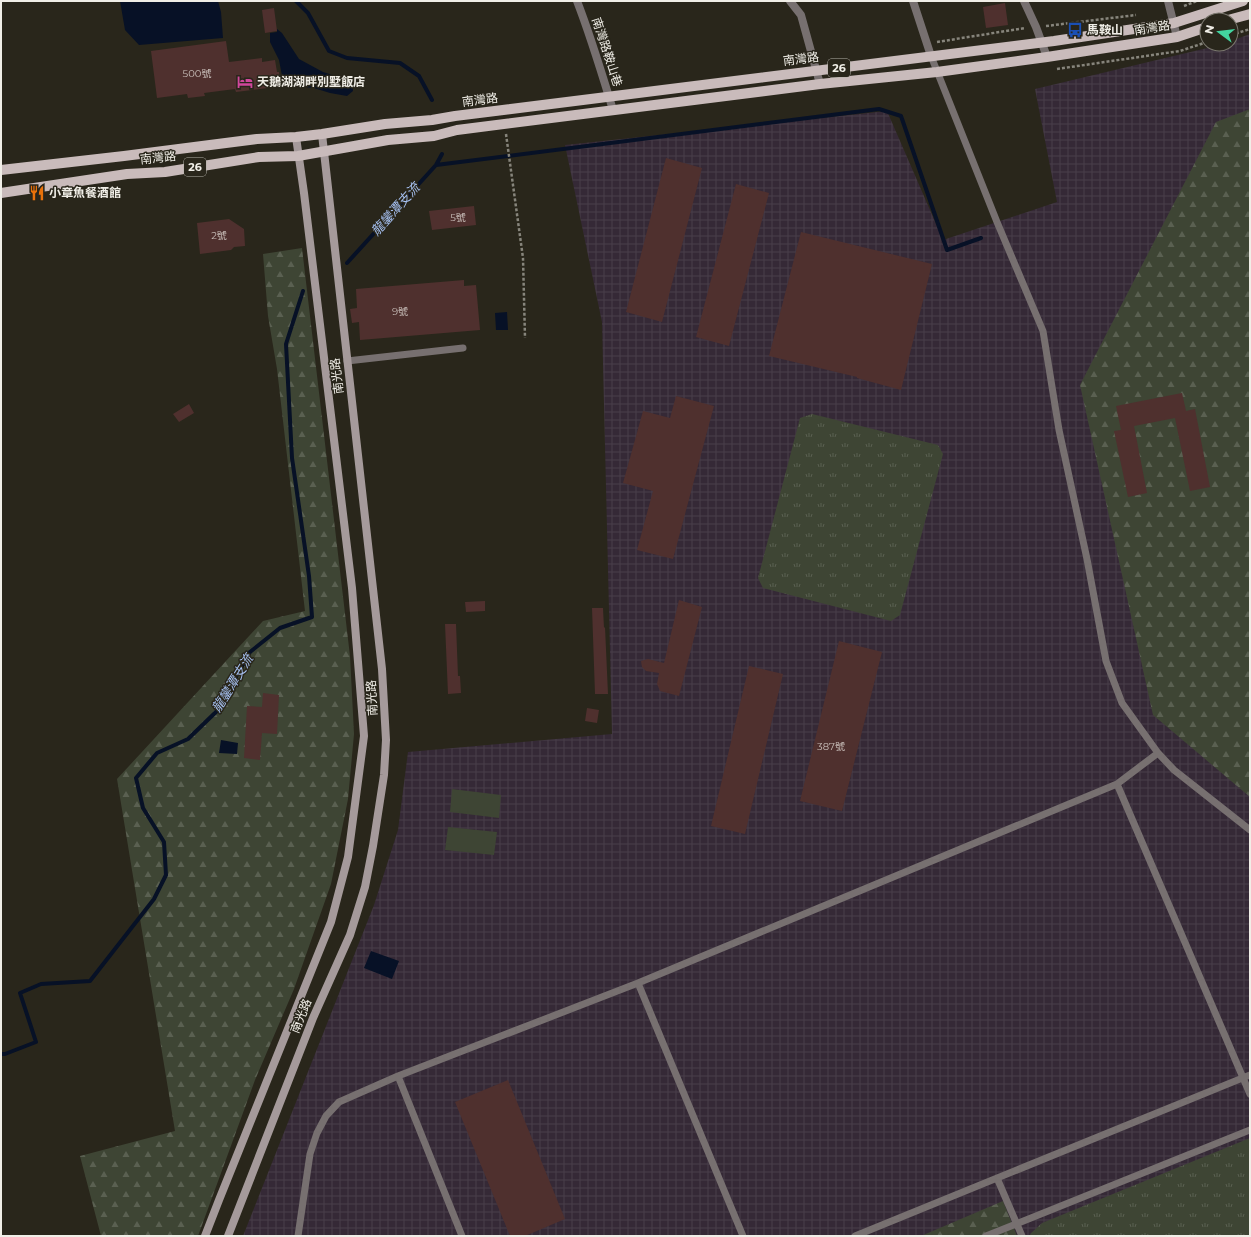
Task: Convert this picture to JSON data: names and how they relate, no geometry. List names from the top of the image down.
{
  "streets": {
    "main road": ["南灣路", "26"],
    "street": ["南灣路鞍山巷", "南光路"]
  },
  "crossings": [
    ["南灣路", "南灣路鞍山巷"],
    ["南灣路", "南光路"]
  ],
  "water": ["龍鑾潭支流"],
  "places": {
    "bus stop": ["馬鞍山"],
    "hotel": ["天鵝湖湖畔別墅飯店"],
    "restaurant": ["小章魚餐酒館"]
  },
  "house_numbers": [
    "500號",
    "5號",
    "2號",
    "9號",
    "387號"
  ],
  "north": "left"
}
